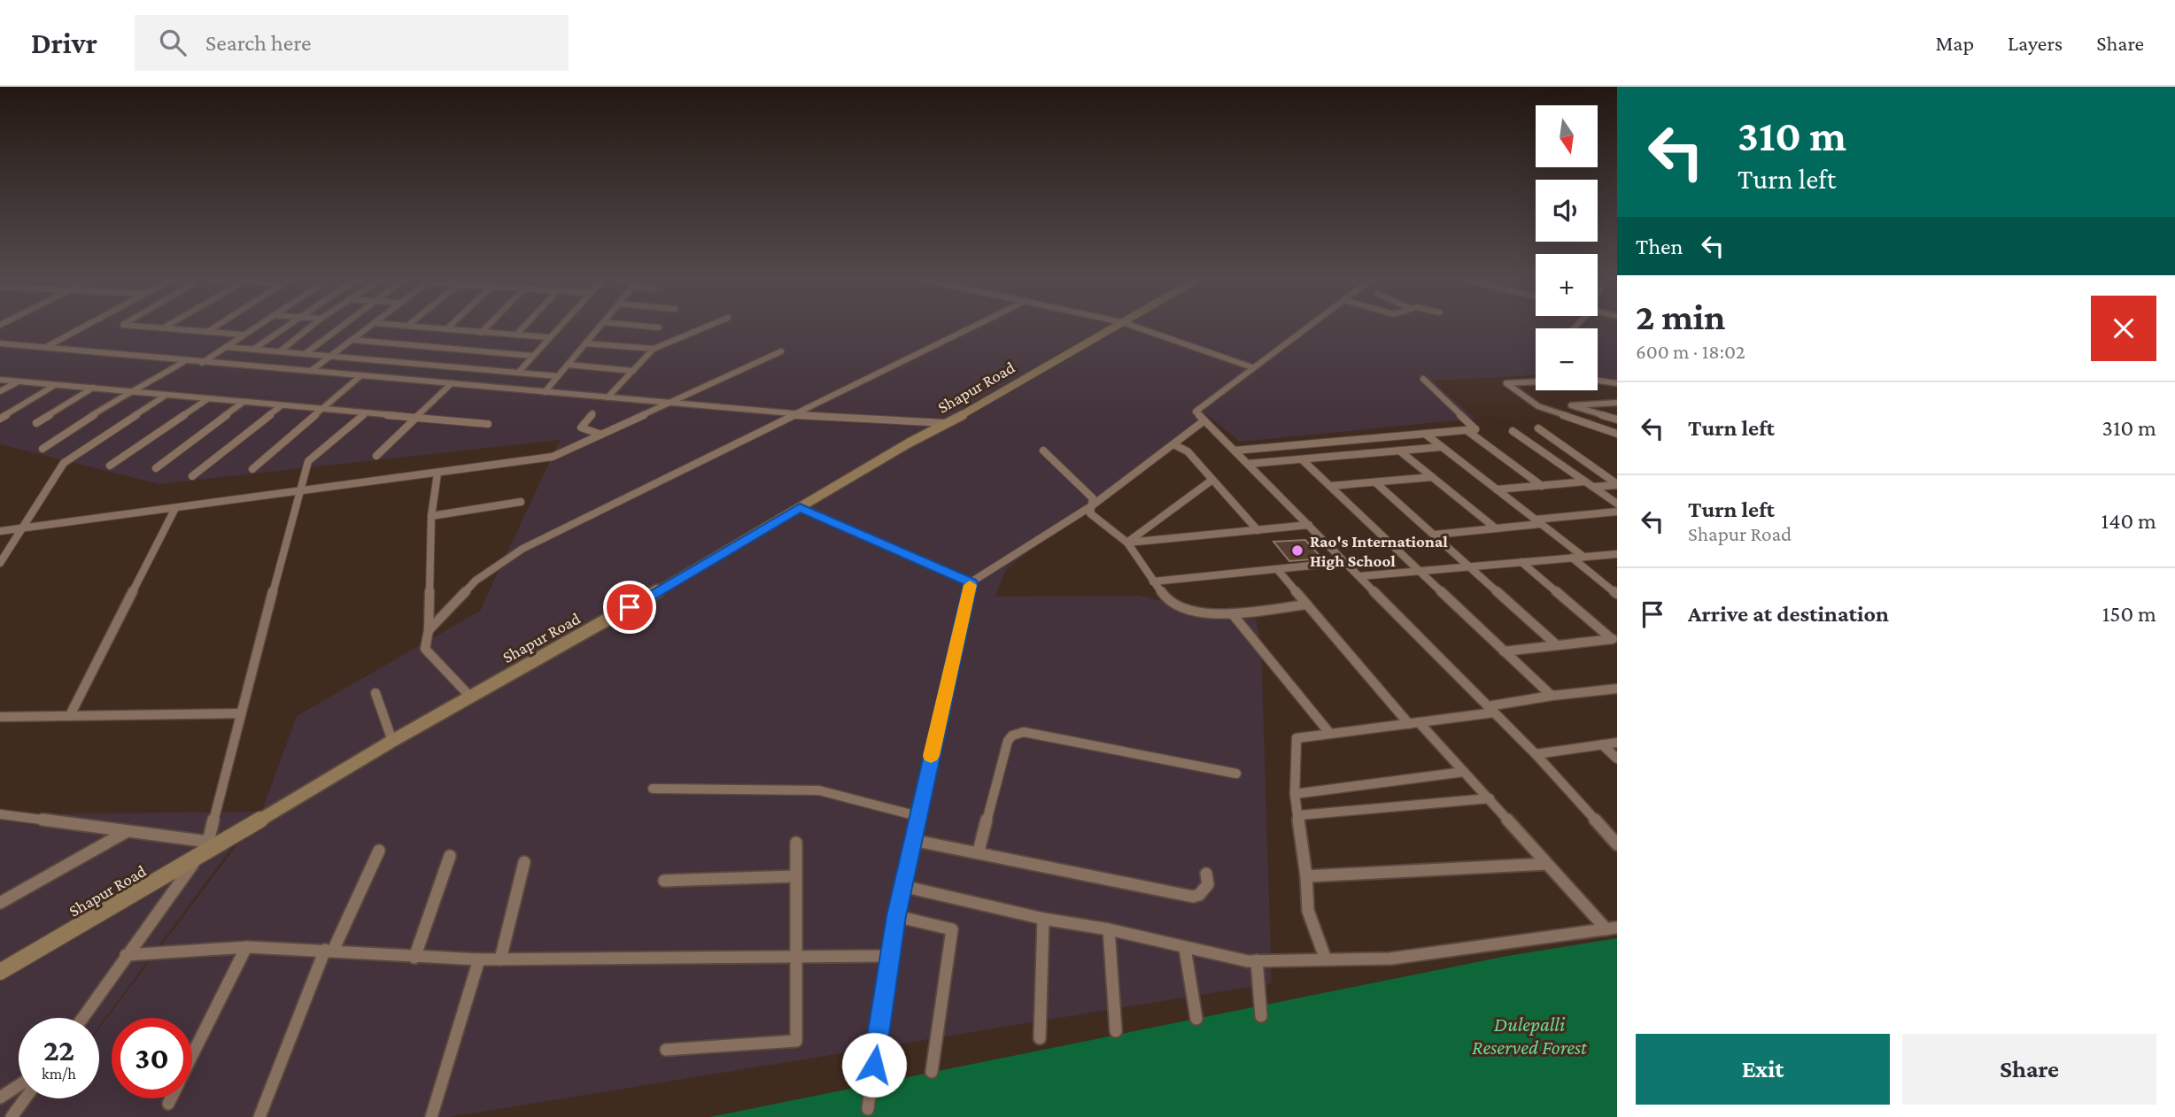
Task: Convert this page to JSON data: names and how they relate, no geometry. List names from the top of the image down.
{
  "streets": {
    "street": ["Shapur Road"]
  },
  "parks": ["Dulepalli Reserved Forest"],
  "places": ["Rao's International High School"],
  "north": "bottom",
  "page": {
    "header": "Drivr",
    "search": "Search here",
    "nav": ["Map", "Layers", "Share"],
    "turn": ["310 m", "Turn left"],
    "map_buttons": ["+", "−"],
    "then": "Then",
    "heading": ["2 min", "600 m · 18:02"],
    "list": [
      {
        "name": "Turn left",
        "value": "310 m"
      },
      {
        "name": "Turn left",
        "note": "Shapur Road",
        "value": "140 m"
      },
      {
        "name": "Arrive at destination",
        "value": "150 m"
      }
    ],
    "speed": "22 km/h",
    "limit": "30",
    "buttons": ["Exit", "Share"]
  }
}
